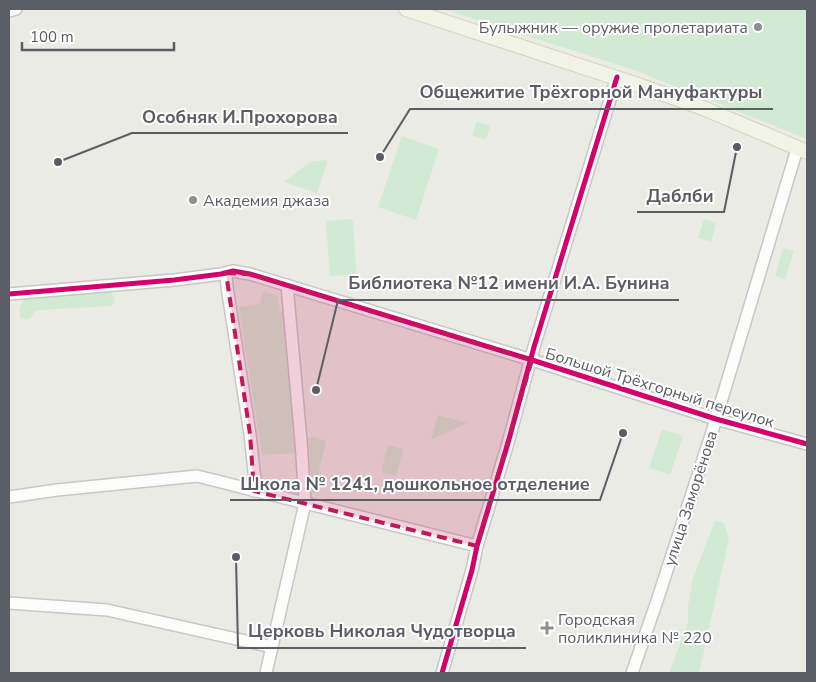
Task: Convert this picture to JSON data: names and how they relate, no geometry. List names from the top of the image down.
{
  "streets": {
    "street": ["Большой Трёхгорный переулок", "улица Заморёнова"]
  },
  "crossings": [
    ["Большой Трёхгорный переулок", "улица Заморёнова"]
  ],
  "places": {
    "other": [
      "Булыжник — оружие пролетариата",
      "Даблби",
      "Общежитие Трёхгорной Мануфактуры",
      "Особняк И.Прохорова",
      "Академия джаза",
      "Библиотека №12 имени И.А. Бунина",
      "Школа № 1241, дошкольное отделение",
      "Церковь Николая Чудотворца"
    ],
    "health": ["Городская поликлиника № 220"]
  },
  "scale_bar": "100 m"
}
